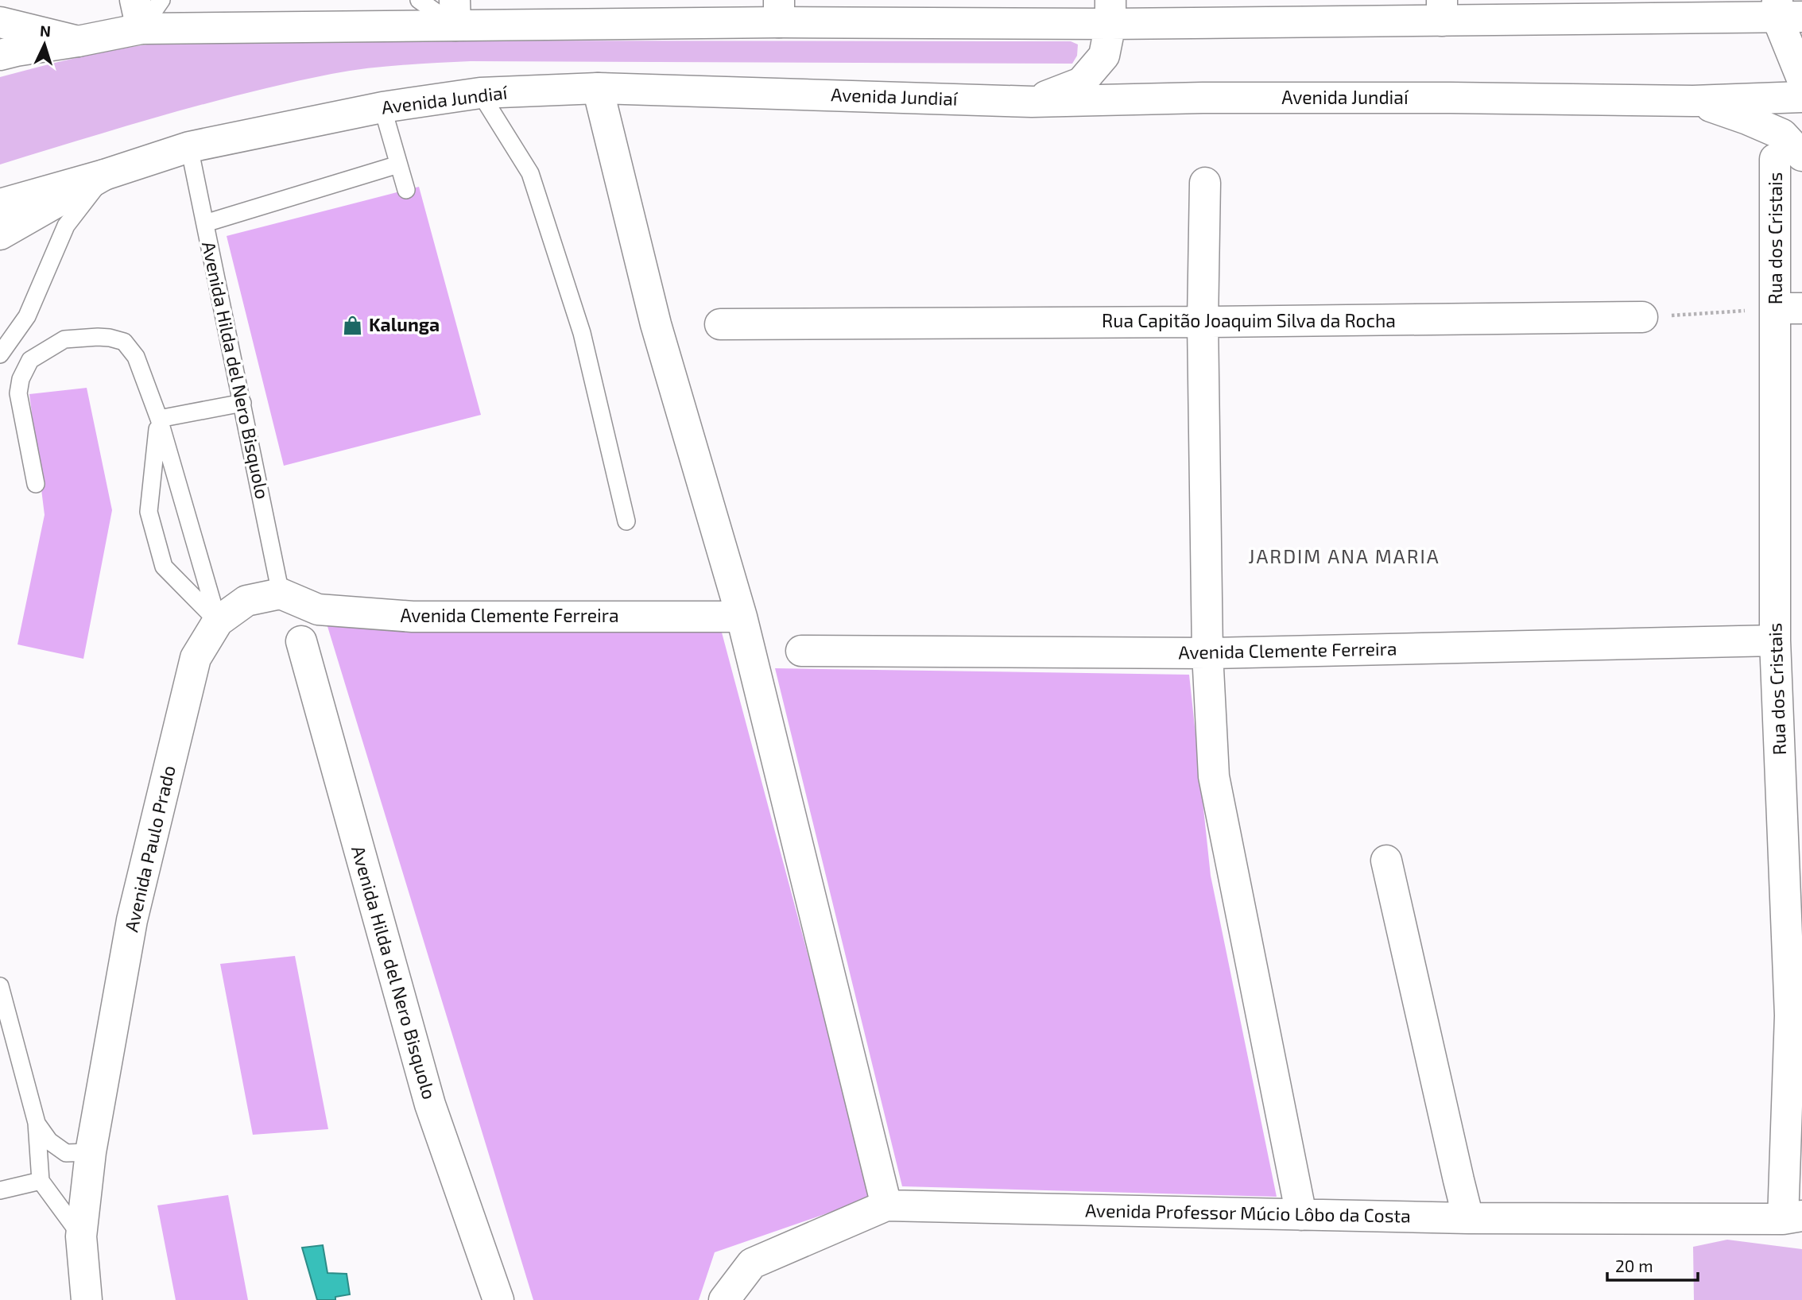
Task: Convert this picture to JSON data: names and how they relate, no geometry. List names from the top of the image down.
{
  "streets": {
    "main road": [
      "Avenida Jundiaí",
      "Rua dos Cristais",
      "Rua Capitão Joaquim Silva da Rocha",
      "Avenida Hilda del Nero Bisquolo",
      "Avenida Clemente Ferreira",
      "Avenida Paulo Prado",
      "Avenida Professor Múcio Lôbo da Costa"
    ]
  },
  "crossings": [
    ["Avenida Jundiaí", "Avenida Hilda del Nero Bisquolo"],
    ["Rua dos Cristais", "Avenida Clemente Ferreira"],
    ["Rua dos Cristais", "Avenida Professor Múcio Lôbo da Costa"],
    ["Avenida Hilda del Nero Bisquolo", "Avenida Clemente Ferreira"],
    ["Avenida Hilda del Nero Bisquolo", "Avenida Paulo Prado"],
    ["Avenida Clemente Ferreira", "Avenida Paulo Prado"]
  ],
  "districts": ["JARDIM ANA MARIA"],
  "places": {
    "shop": ["Kalunga"]
  },
  "scale_bar": "20 m",
  "north": "top"
}
